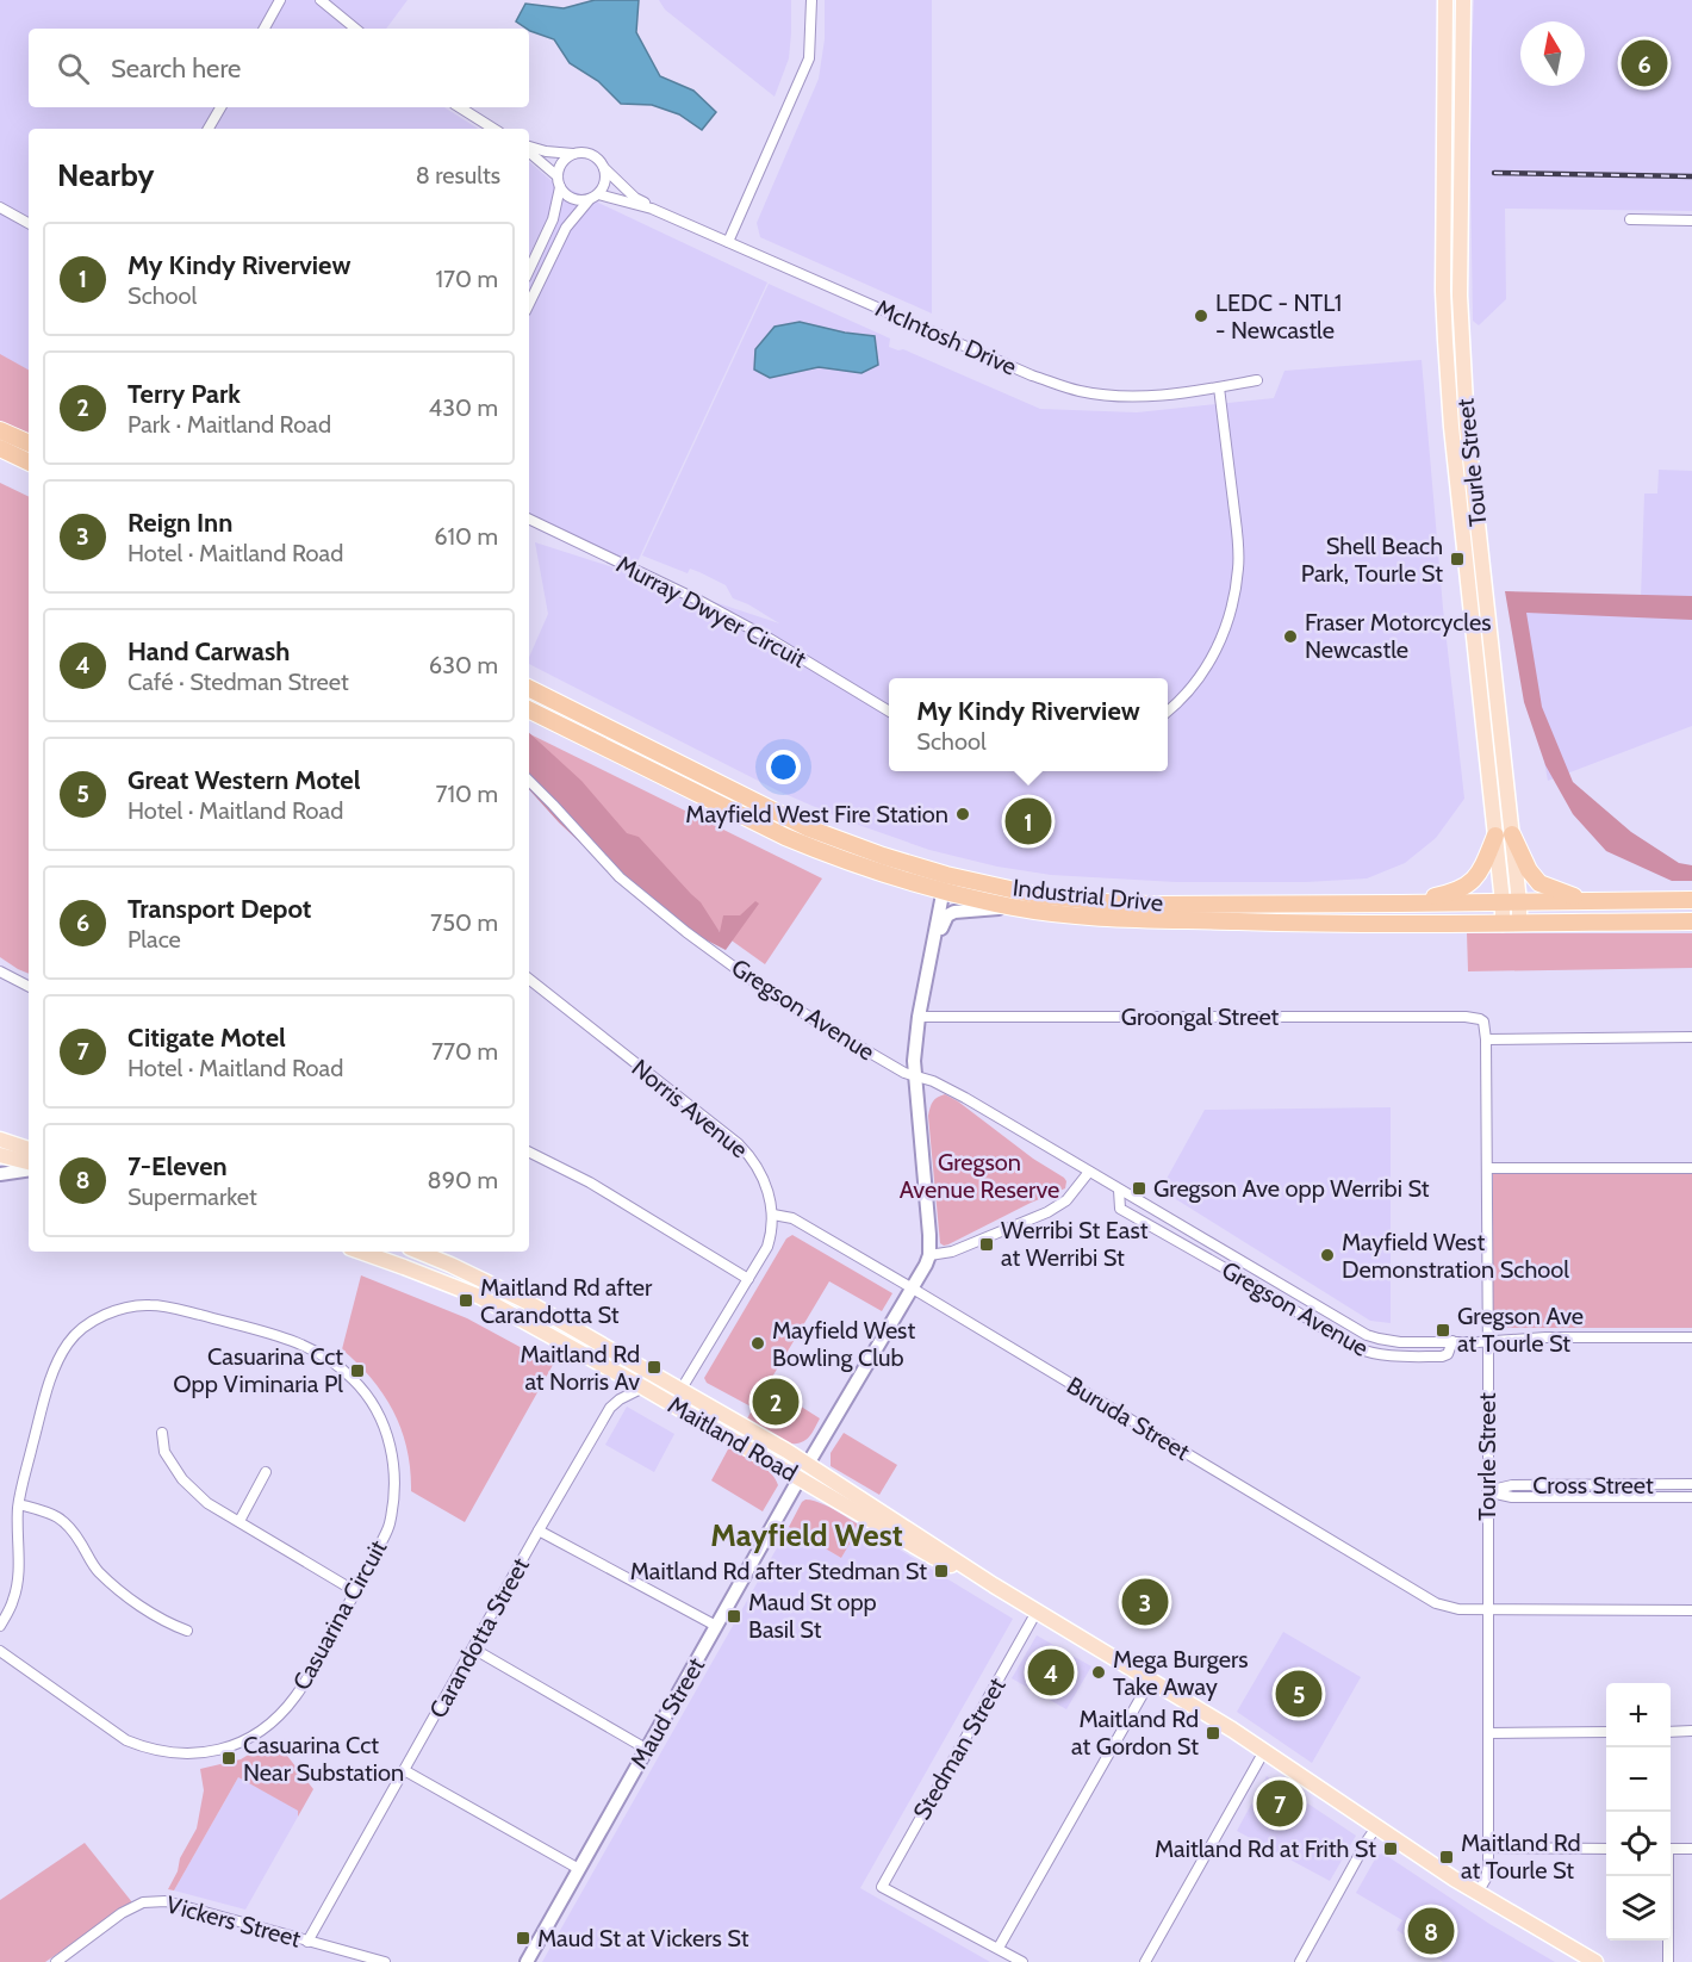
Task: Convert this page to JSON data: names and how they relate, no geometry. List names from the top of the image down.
{
  "streets": {
    "highway": ["Industrial Drive"],
    "main road": ["Tourle Street", "Maitland Road", "Maud Street"],
    "street": [
      "McIntosh Drive",
      "Murray Dwyer Circuit",
      "Gregson Avenue",
      "Groongal Street",
      "Norris Avenue",
      "Buruda Street",
      "Cross Street",
      "Casuarina Circuit",
      "Carandotta Street",
      "Stedman Street",
      "Vickers Street"
    ]
  },
  "crossings": [
    ["Tourle Street", "Industrial Drive"],
    ["Tourle Street", "Gregson Avenue"],
    ["Tourle Street", "Groongal Street"],
    ["Tourle Street", "Buruda Street"],
    ["Tourle Street", "Maitland Road"],
    ["Tourle Street", "Cross Street"],
    ["Norris Avenue", "Buruda Street"],
    ["Norris Avenue", "Maitland Road"],
    ["Buruda Street", "Maud Street"],
    ["Maitland Road", "Carandotta Street"],
    ["Maitland Road", "Maud Street"],
    ["Maitland Road", "Stedman Street"],
    ["Carandotta Street", "Vickers Street"]
  ],
  "districts": ["Mayfield West"],
  "parks": ["Gregson Avenue Reserve"],
  "places": {
    "other": [
      "LEDC - NTL1 - Newcastle",
      "Fraser Motorcycles Newcastle",
      "Mayfield West Fire Station",
      "Mayfield West Demonstration School",
      "Mayfield West Bowling Club",
      "Mega Burgers Take Away"
    ],
    "transit": [
      "Shell Beach Park, Tourle St",
      "Gregson Ave opp Werribi St",
      "Werribi St East at Werribi St",
      "Maitland Rd after Carandotta St",
      "Gregson Ave at Tourle St",
      "Maitland Rd at Norris Av",
      "Casuarina Cct Opp Viminaria Pl",
      "Maitland Rd after Stedman St",
      "Maud St opp Basil St",
      "Maitland Rd at Gordon St",
      "Casuarina Cct Near Substation",
      "Maitland Rd at Frith St",
      "Maitland Rd at Tourle St",
      "Maud St at Vickers St"
    ]
  },
  "north": "top",
  "page": {
    "search": "Search here",
    "pins": [
      "6",
      "1",
      "2",
      "3",
      "4",
      "5",
      "7",
      "8"
    ],
    "heading": ["Nearby", "8 results"],
    "list": [
      {
        "mark": "1",
        "name": "My Kindy Riverview",
        "note": "School",
        "value": "170 m"
      },
      {
        "mark": "2",
        "name": "Terry Park",
        "note": "Park · Maitland Road",
        "value": "430 m"
      },
      {
        "mark": "3",
        "name": "Reign Inn",
        "note": "Hotel · Maitland Road",
        "value": "610 m"
      },
      {
        "mark": "4",
        "name": "Hand Carwash",
        "note": "Café · Stedman Street",
        "value": "630 m"
      },
      {
        "mark": "5",
        "name": "Great Western Motel",
        "note": "Hotel · Maitland Road",
        "value": "710 m"
      },
      {
        "mark": "6",
        "name": "Transport Depot",
        "note": "Place",
        "value": "750 m"
      },
      {
        "mark": "7",
        "name": "Citigate Motel",
        "note": "Hotel · Maitland Road",
        "value": "770 m"
      },
      {
        "mark": "8",
        "name": "7-Eleven",
        "note": "Supermarket",
        "value": "890 m"
      }
    ],
    "popup": ["My Kindy Riverview", "School"],
    "map_buttons": ["+", "−"]
  }
}
